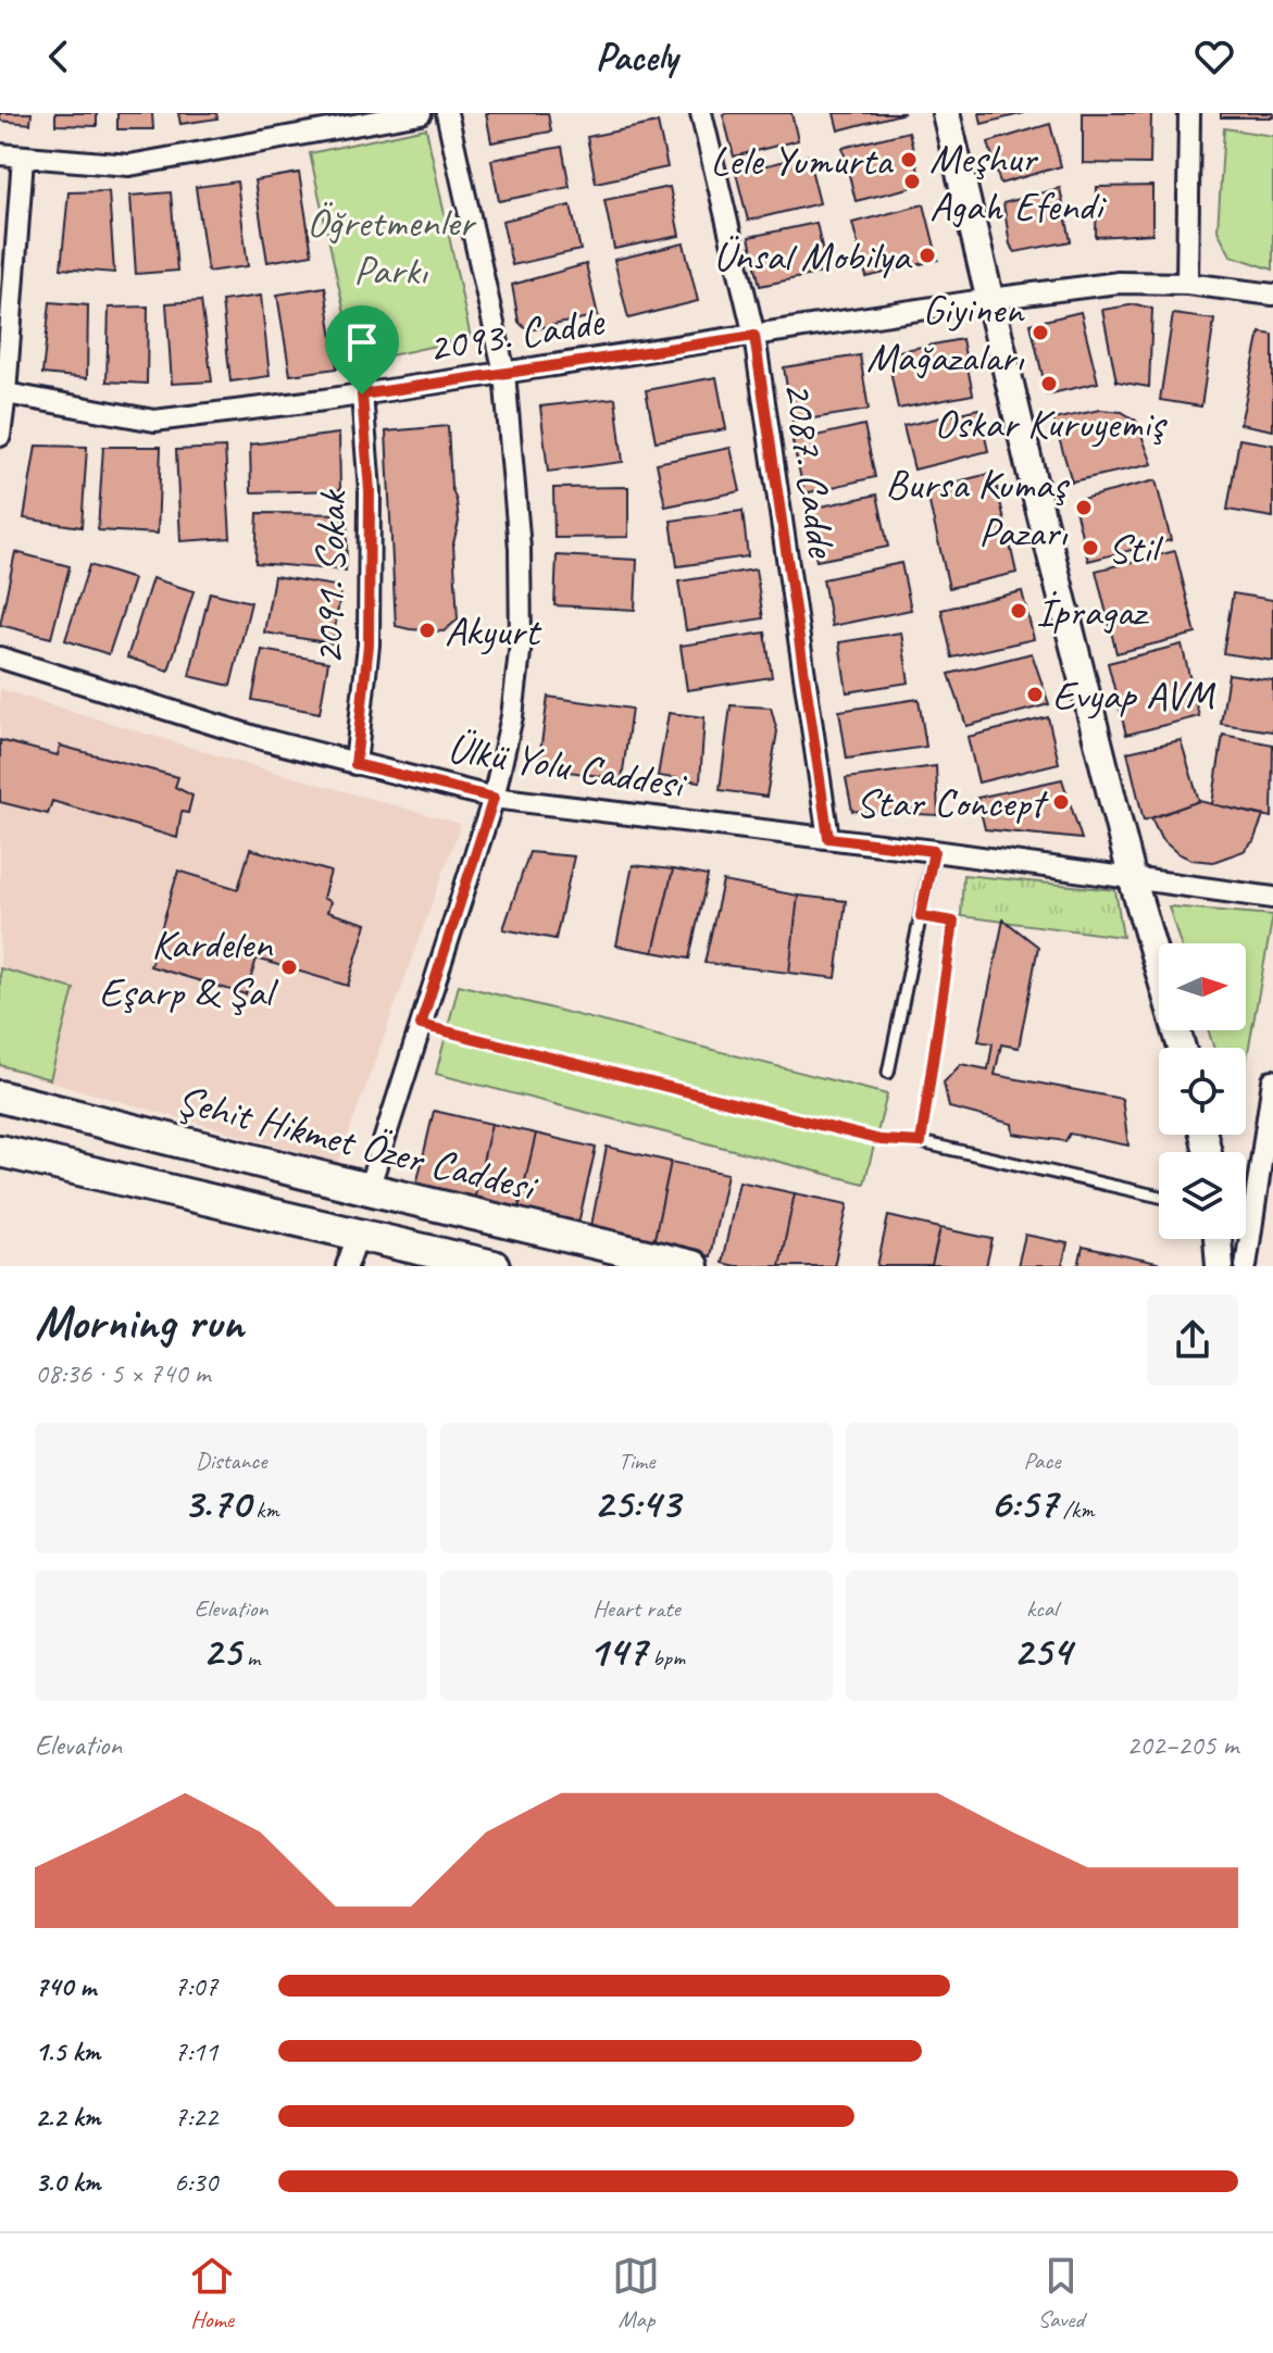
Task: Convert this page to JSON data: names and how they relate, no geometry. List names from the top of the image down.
{
  "streets": {
    "main road": ["Şehit Hikmet Özer Caddesi"],
    "street": [
      "2093. Cadde",
      "2087. Cadde",
      "2091. Sokak",
      "Ülkü Yolu Caddesi"
    ]
  },
  "crossings": [
    ["2093. Cadde", "2087. Cadde"],
    ["2093. Cadde", "2091. Sokak"],
    ["2087. Cadde", "Ülkü Yolu Caddesi"],
    ["2091. Sokak", "Ülkü Yolu Caddesi"]
  ],
  "parks": ["Öğretmenler Parkı"],
  "places": [
    "Lele Yumurta",
    "Meşhur Agah Efendi",
    "Ünsal Mobilya",
    "Giyinen Mağazaları",
    "Oskar Kuruyemiş",
    "Bursa Kumaş Pazarı",
    "Stil",
    "İpragaz",
    "Akyurt",
    "Evyap AVM",
    "Star Concept",
    "Kardelen Eşarp & Şal"
  ],
  "north": "right",
  "page": {
    "header": "Pacely",
    "heading": ["Morning run", "08:36 · 5 × 740 m"],
    "stats": [
      ["Distance", "3.70 km"],
      ["Time", "25:43"],
      ["Pace", "6:57 /km"],
      ["Elevation", "25 m"],
      ["Heart rate", "147 bpm"],
      ["kcal", "254"]
    ],
    "chart": ["Elevation", "202–205 m"],
    "list": [
      {
        "name": "740 m",
        "note": "7:07"
      },
      {
        "name": "1.5 km",
        "note": "7:11"
      },
      {
        "name": "2.2 km",
        "note": "7:22"
      },
      {
        "name": "3.0 km",
        "note": "6:30"
      }
    ],
    "tabs": ["Home", "Map", "Saved"]
  }
}
